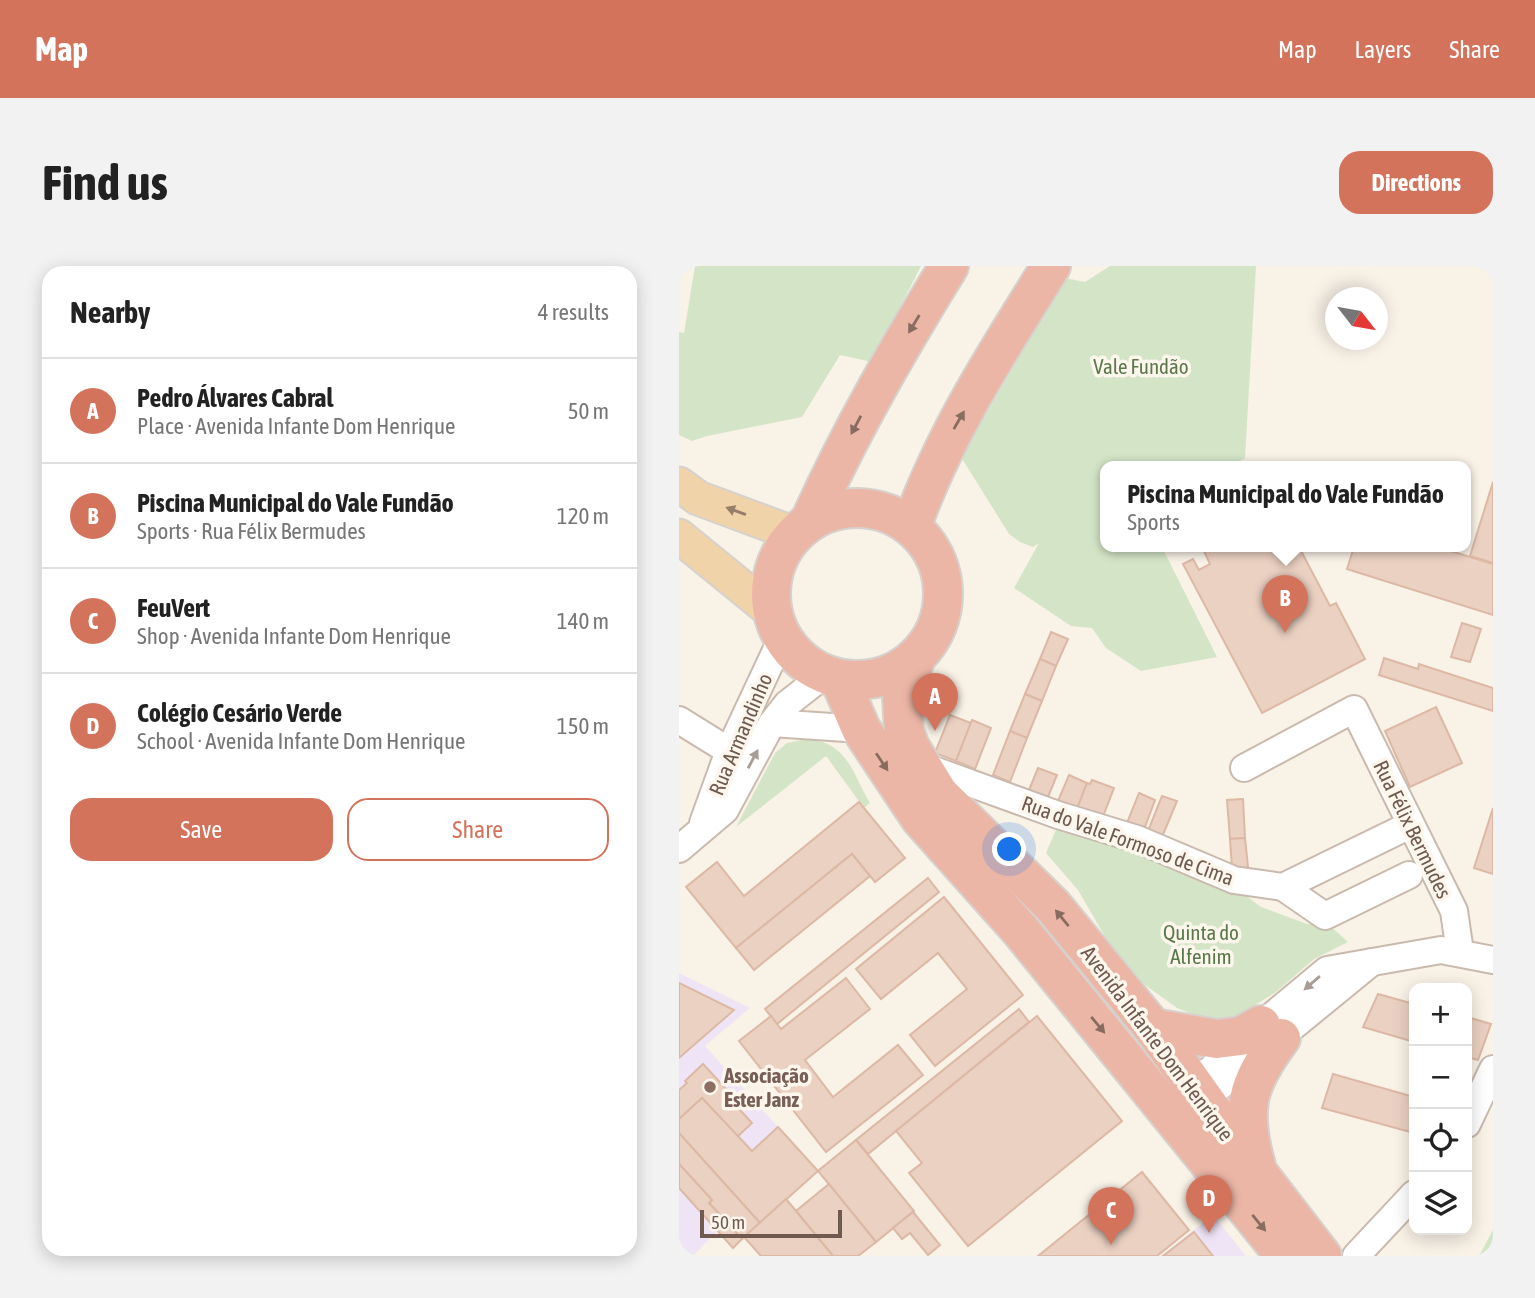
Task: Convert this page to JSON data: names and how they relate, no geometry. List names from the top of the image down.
{
  "streets": {
    "highway": ["Avenida Infante Dom Henrique"],
    "street": ["Rua Armandinho", "Rua Félix Bermudes", "Rua do Vale Formoso de Cima"]
  },
  "crossings": [
    ["Rua Armandinho", "Avenida Infante Dom Henrique"],
    ["Rua do Vale Formoso de Cima", "Avenida Infante Dom Henrique"]
  ],
  "parks": ["Vale Fundão", "Quinta do Alfenim"],
  "places": ["Associação Ester Janz"],
  "scale_bar": "50 m",
  "north": "bottom right",
  "page": {
    "header": "Map",
    "nav": ["Map", "Layers", "Share"],
    "buttons": [
      "Directions",
      ["Save", "Share"]
    ],
    "title": "Find us",
    "heading": ["Nearby", "4 results"],
    "list": [
      {
        "mark": "A",
        "name": "Pedro Álvares Cabral",
        "note": "Place · Avenida Infante Dom Henrique",
        "value": "50 m"
      },
      {
        "mark": "B",
        "name": "Piscina Municipal do Vale Fundão",
        "note": "Sports · Rua Félix Bermudes",
        "value": "120 m"
      },
      {
        "mark": "C",
        "name": "FeuVert",
        "note": "Shop · Avenida Infante Dom Henrique",
        "value": "140 m"
      },
      {
        "mark": "D",
        "name": "Colégio Cesário Verde",
        "note": "School · Avenida Infante Dom Henrique",
        "value": "150 m"
      }
    ],
    "popup": ["Piscina Municipal do Vale Fundão", "Sports"],
    "pins": [
      "B",
      "A",
      "D",
      "C"
    ],
    "map_buttons": ["+", "−"],
    "scale": "50 m"
  }
}
